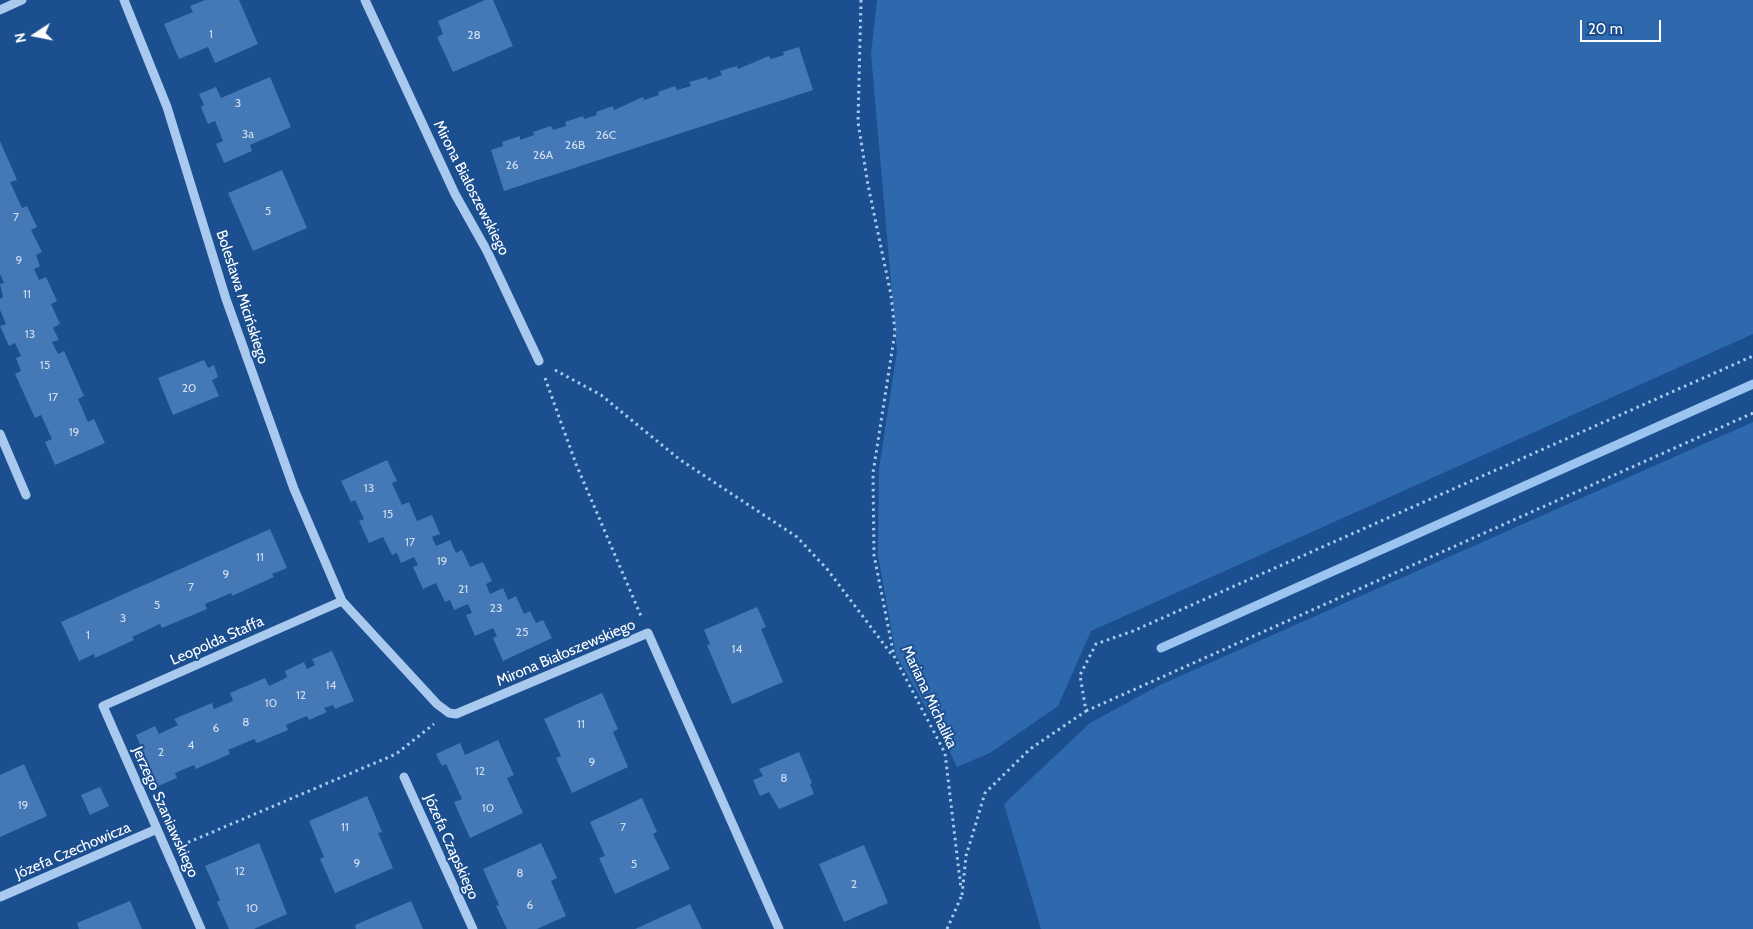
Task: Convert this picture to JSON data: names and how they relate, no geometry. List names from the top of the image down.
{
  "streets": {
    "street": [
      "Mirona Białoszewskiego",
      "Bolesława Micińskiego",
      "Leopolda Staffa",
      "Jerzego Szaniawskiego",
      "Józefa Czapskiego",
      "Józefa Czechowicza"
    ],
    "path": ["Mariana Michalika"]
  },
  "crossings": [
    ["Bolesława Micińskiego", "Leopolda Staffa"],
    ["Leopolda Staffa", "Jerzego Szaniawskiego"],
    ["Jerzego Szaniawskiego", "Józefa Czechowicza"]
  ],
  "house_numbers": [
    "1",
    "28",
    "3",
    "3a",
    "26C",
    "26B",
    "26A",
    "26",
    "5",
    "7",
    "9",
    "11",
    "13",
    "15",
    "20",
    "17",
    "19",
    "13",
    "15",
    "17",
    "11",
    "19",
    "9",
    "7",
    "21",
    "5",
    "23",
    "3",
    "25",
    "1",
    "14",
    "14",
    "12",
    "10",
    "8",
    "11",
    "6",
    "4",
    "2",
    "9",
    "12",
    "8",
    "19",
    "10",
    "11",
    "7",
    "9",
    "5",
    "12",
    "8",
    "2",
    "6",
    "10"
  ],
  "scale_bar": "20 m",
  "north": "left"
}
